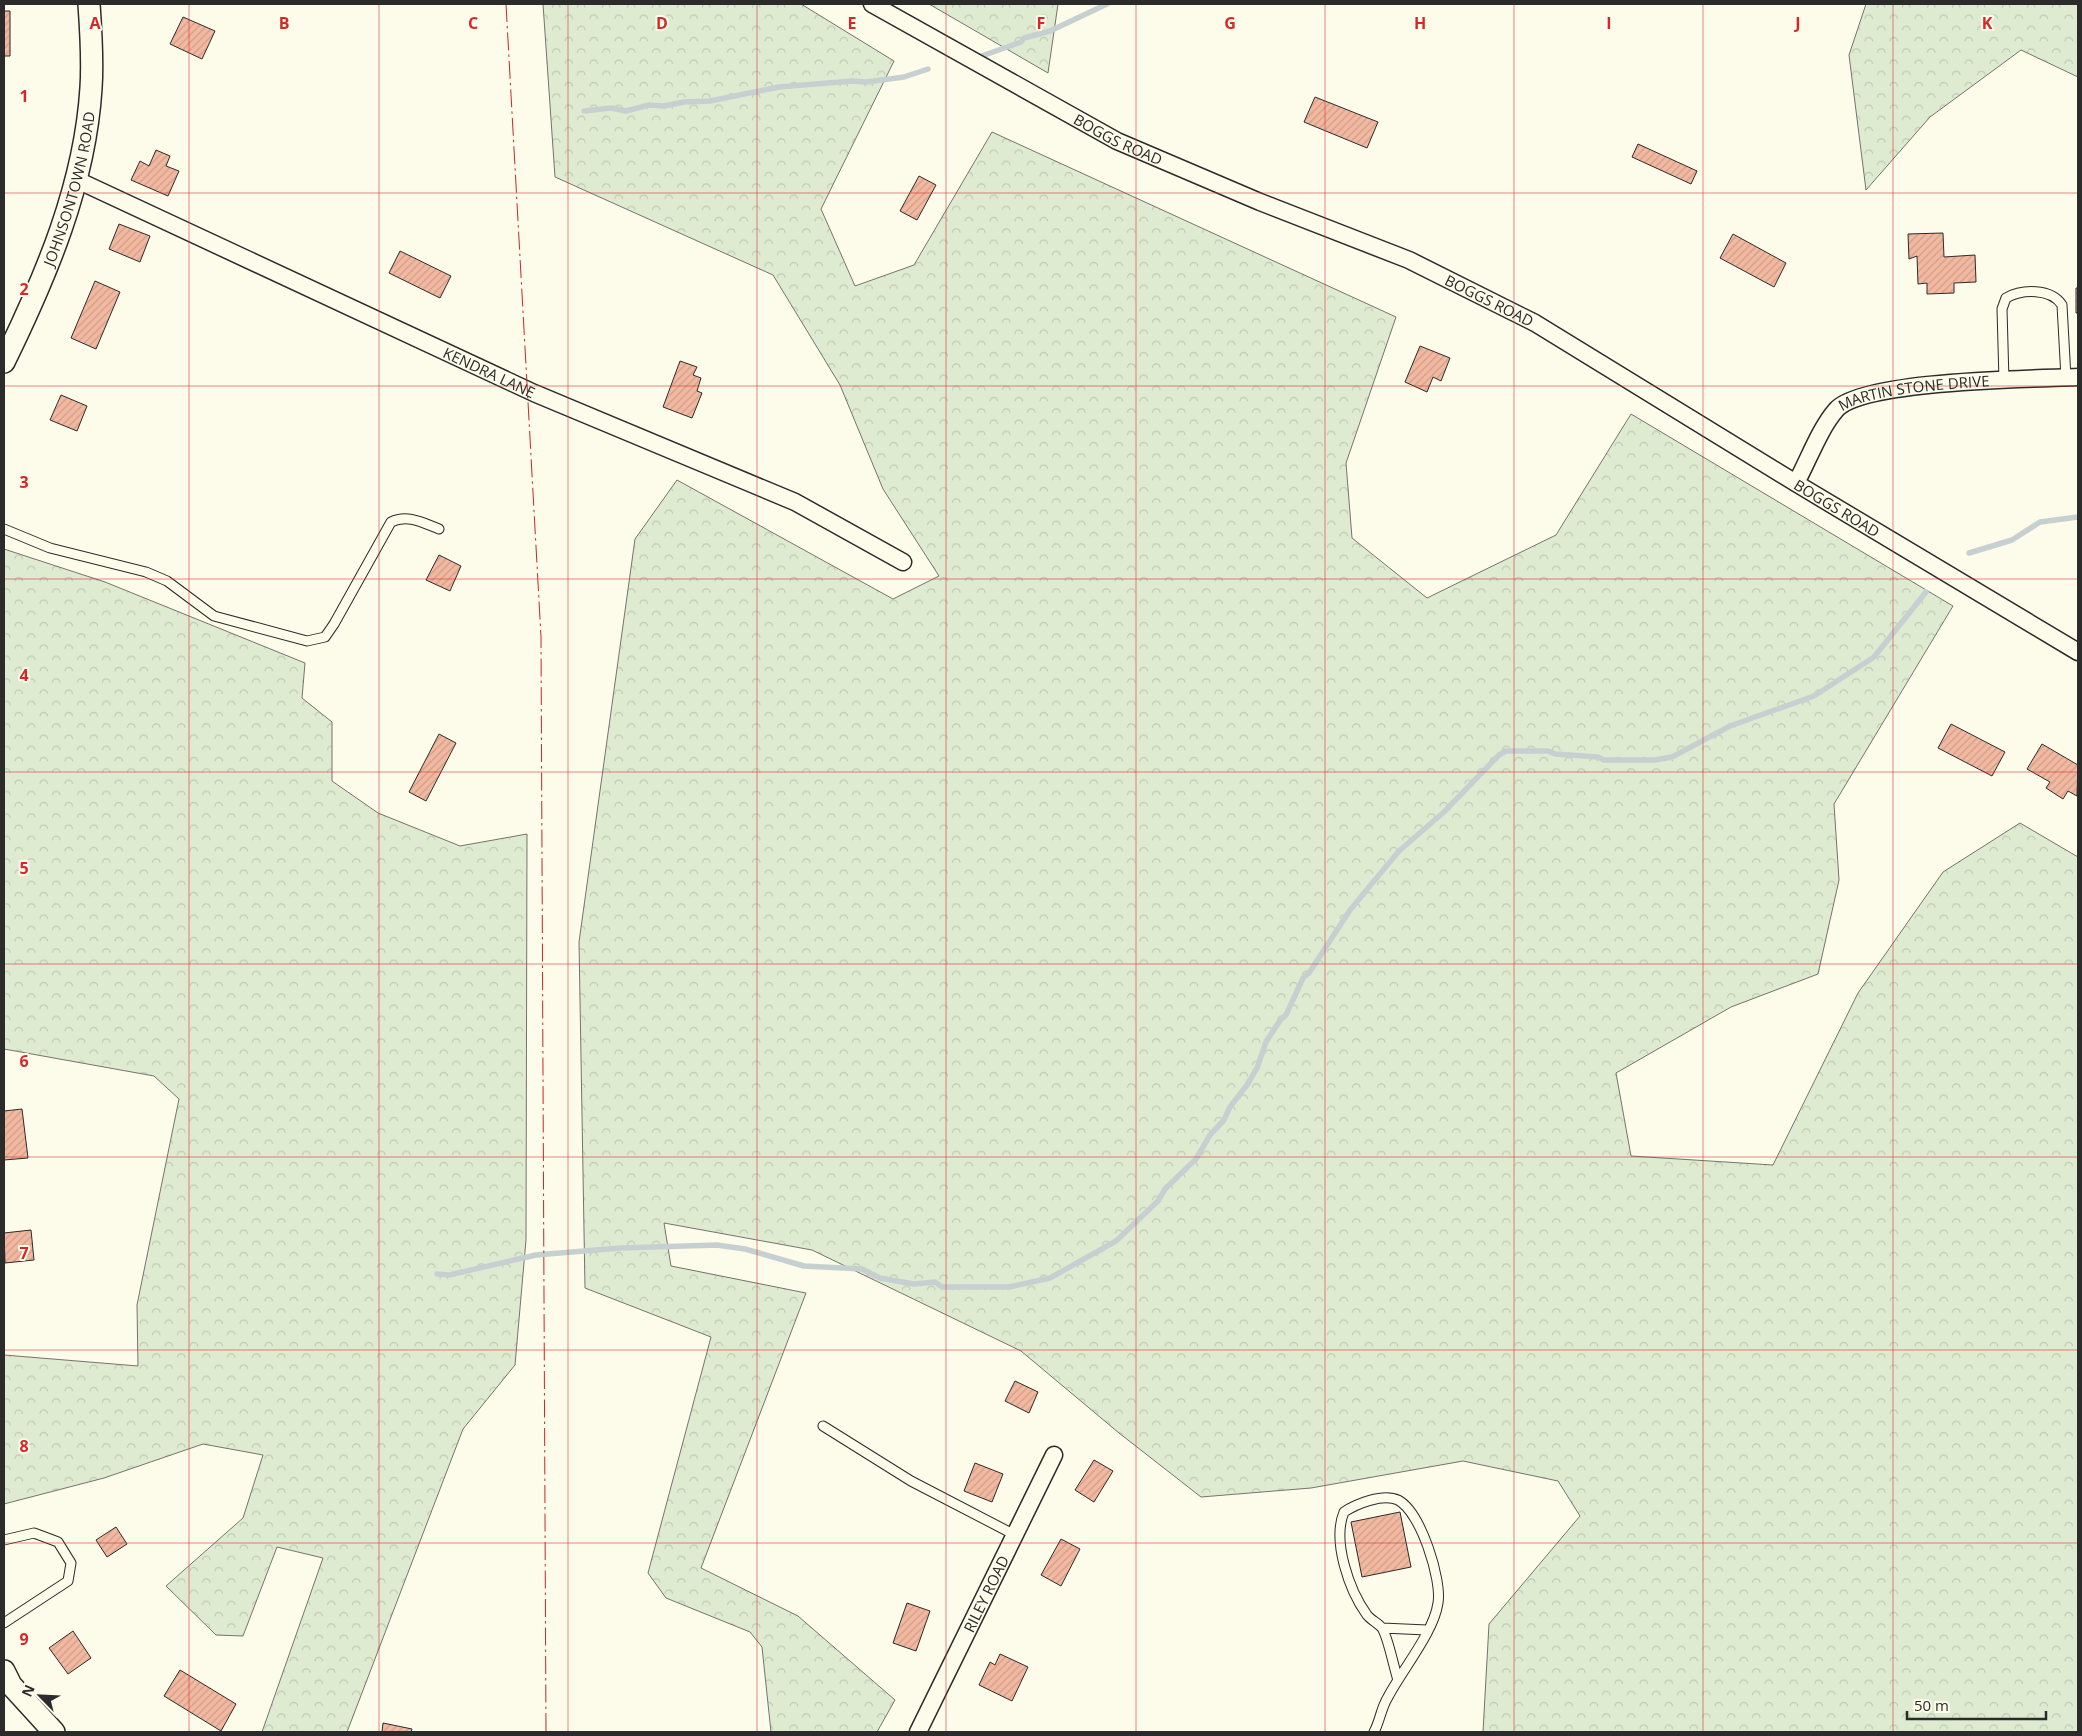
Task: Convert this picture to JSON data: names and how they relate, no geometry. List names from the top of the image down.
{
  "streets": {
    "street": [
      "BOGGS ROAD",
      "JOHNSONTOWN ROAD",
      "KENDRA LANE",
      "MARTIN STONE DRIVE",
      "RILEY ROAD"
    ]
  },
  "crossings": [
    ["BOGGS ROAD", "MARTIN STONE DRIVE"],
    ["JOHNSONTOWN ROAD", "KENDRA LANE"]
  ],
  "scale_bar": "50 m",
  "north": "top left",
  "grid": {
    "columns": [
      "A",
      "B",
      "C",
      "D",
      "E",
      "F",
      "G",
      "H",
      "I",
      "J",
      "K"
    ],
    "rows": [
      "1",
      "2",
      "3",
      "4",
      "5",
      "6",
      "7",
      "8",
      "9"
    ]
  }
}
